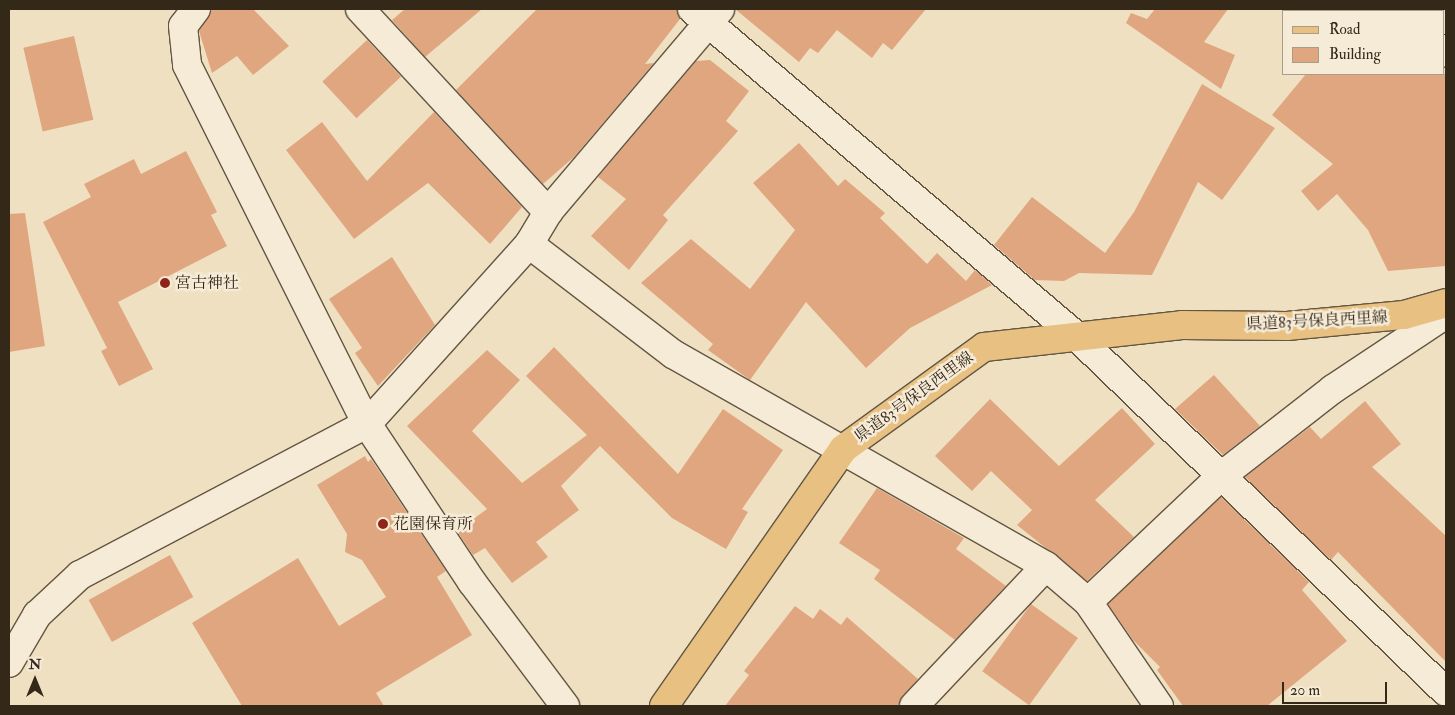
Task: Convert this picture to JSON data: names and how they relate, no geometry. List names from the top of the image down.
{
  "streets": {
    "main road": ["県道83号保良西里線"]
  },
  "places": ["宮古神社", "花園保育所"],
  "legend": ["Road", "Building"],
  "scale_bar": "20 m",
  "north": "top"
}
